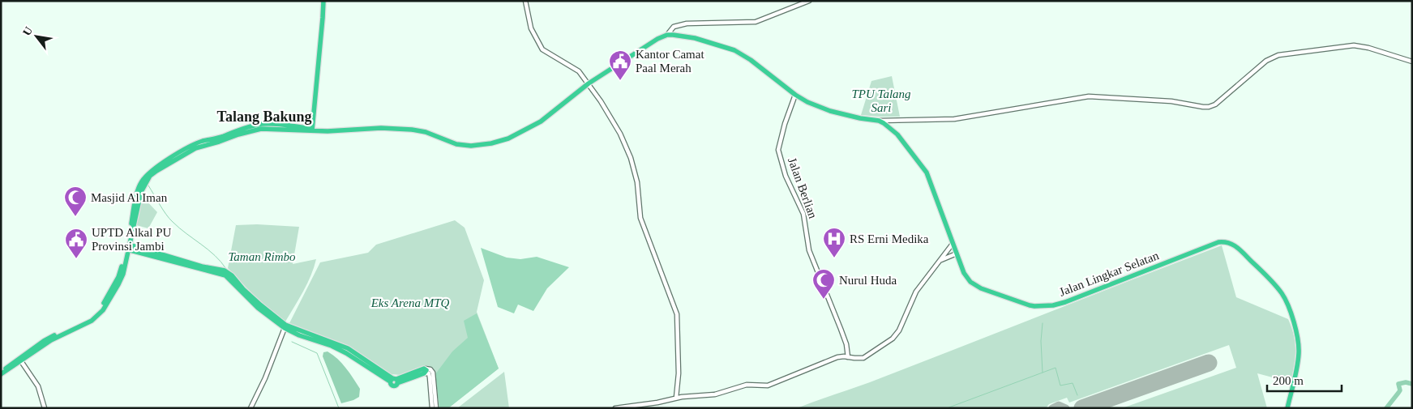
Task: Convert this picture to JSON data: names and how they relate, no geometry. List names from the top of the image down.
{
  "streets": {
    "highway": ["Jalan Lingkar Selatan"],
    "street": ["Jalan Berlian"]
  },
  "districts": ["Talang Bakung"],
  "parks": ["TPU Talang Sari", "Taman Rimbo", "Eks Arena MTQ"],
  "places": {
    "public building": ["Kantor Camat Paal Merah", "UPTD Alkal PU Provinsi Jambi"],
    "mosque": ["Masjid Al Iman", "Nurul Huda"],
    "hospital": ["RS Erni Medika"]
  },
  "scale_bar": "200 m",
  "north": "top left"
}
